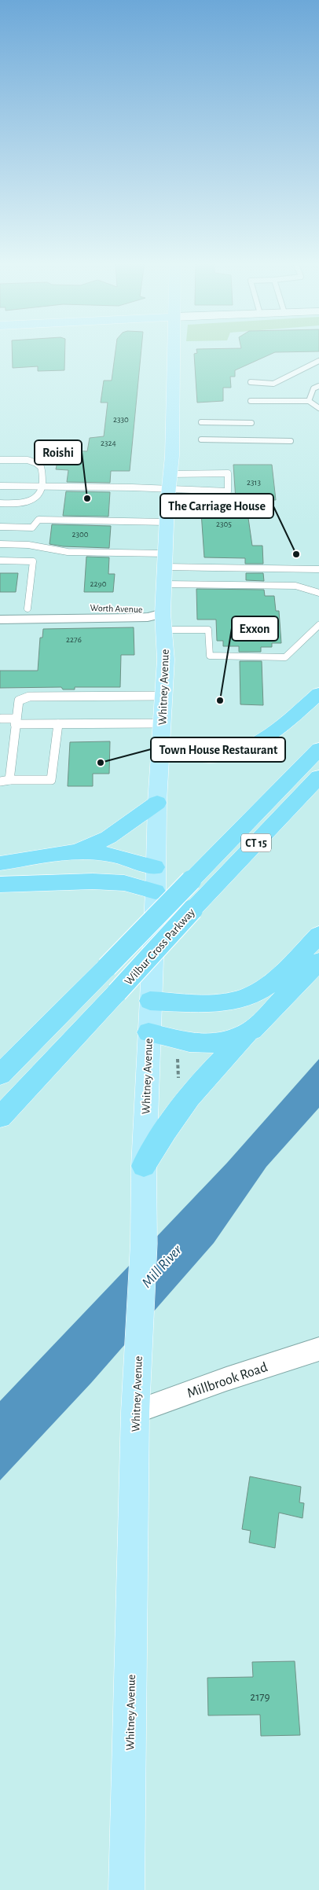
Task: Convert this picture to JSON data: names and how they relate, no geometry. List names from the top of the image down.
{
  "streets": {
    "highway": ["CT 15", "Wilbur Cross Parkway"],
    "main road": ["Whitney Avenue"],
    "street": ["Worth Avenue", "Millbrook Road"]
  },
  "crossings": [
    ["Worth Avenue", "Whitney Avenue"],
    ["Whitney Avenue", "Millbrook Road"]
  ],
  "water": ["Mill River"],
  "places": [
    "Roishi",
    "The Carriage House",
    "Exxon",
    "Town House Restaurant"
  ],
  "house_numbers": [
    "2330",
    "2324",
    "2313",
    "2305",
    "2300",
    "2290",
    "2276",
    "2179"
  ]
}
